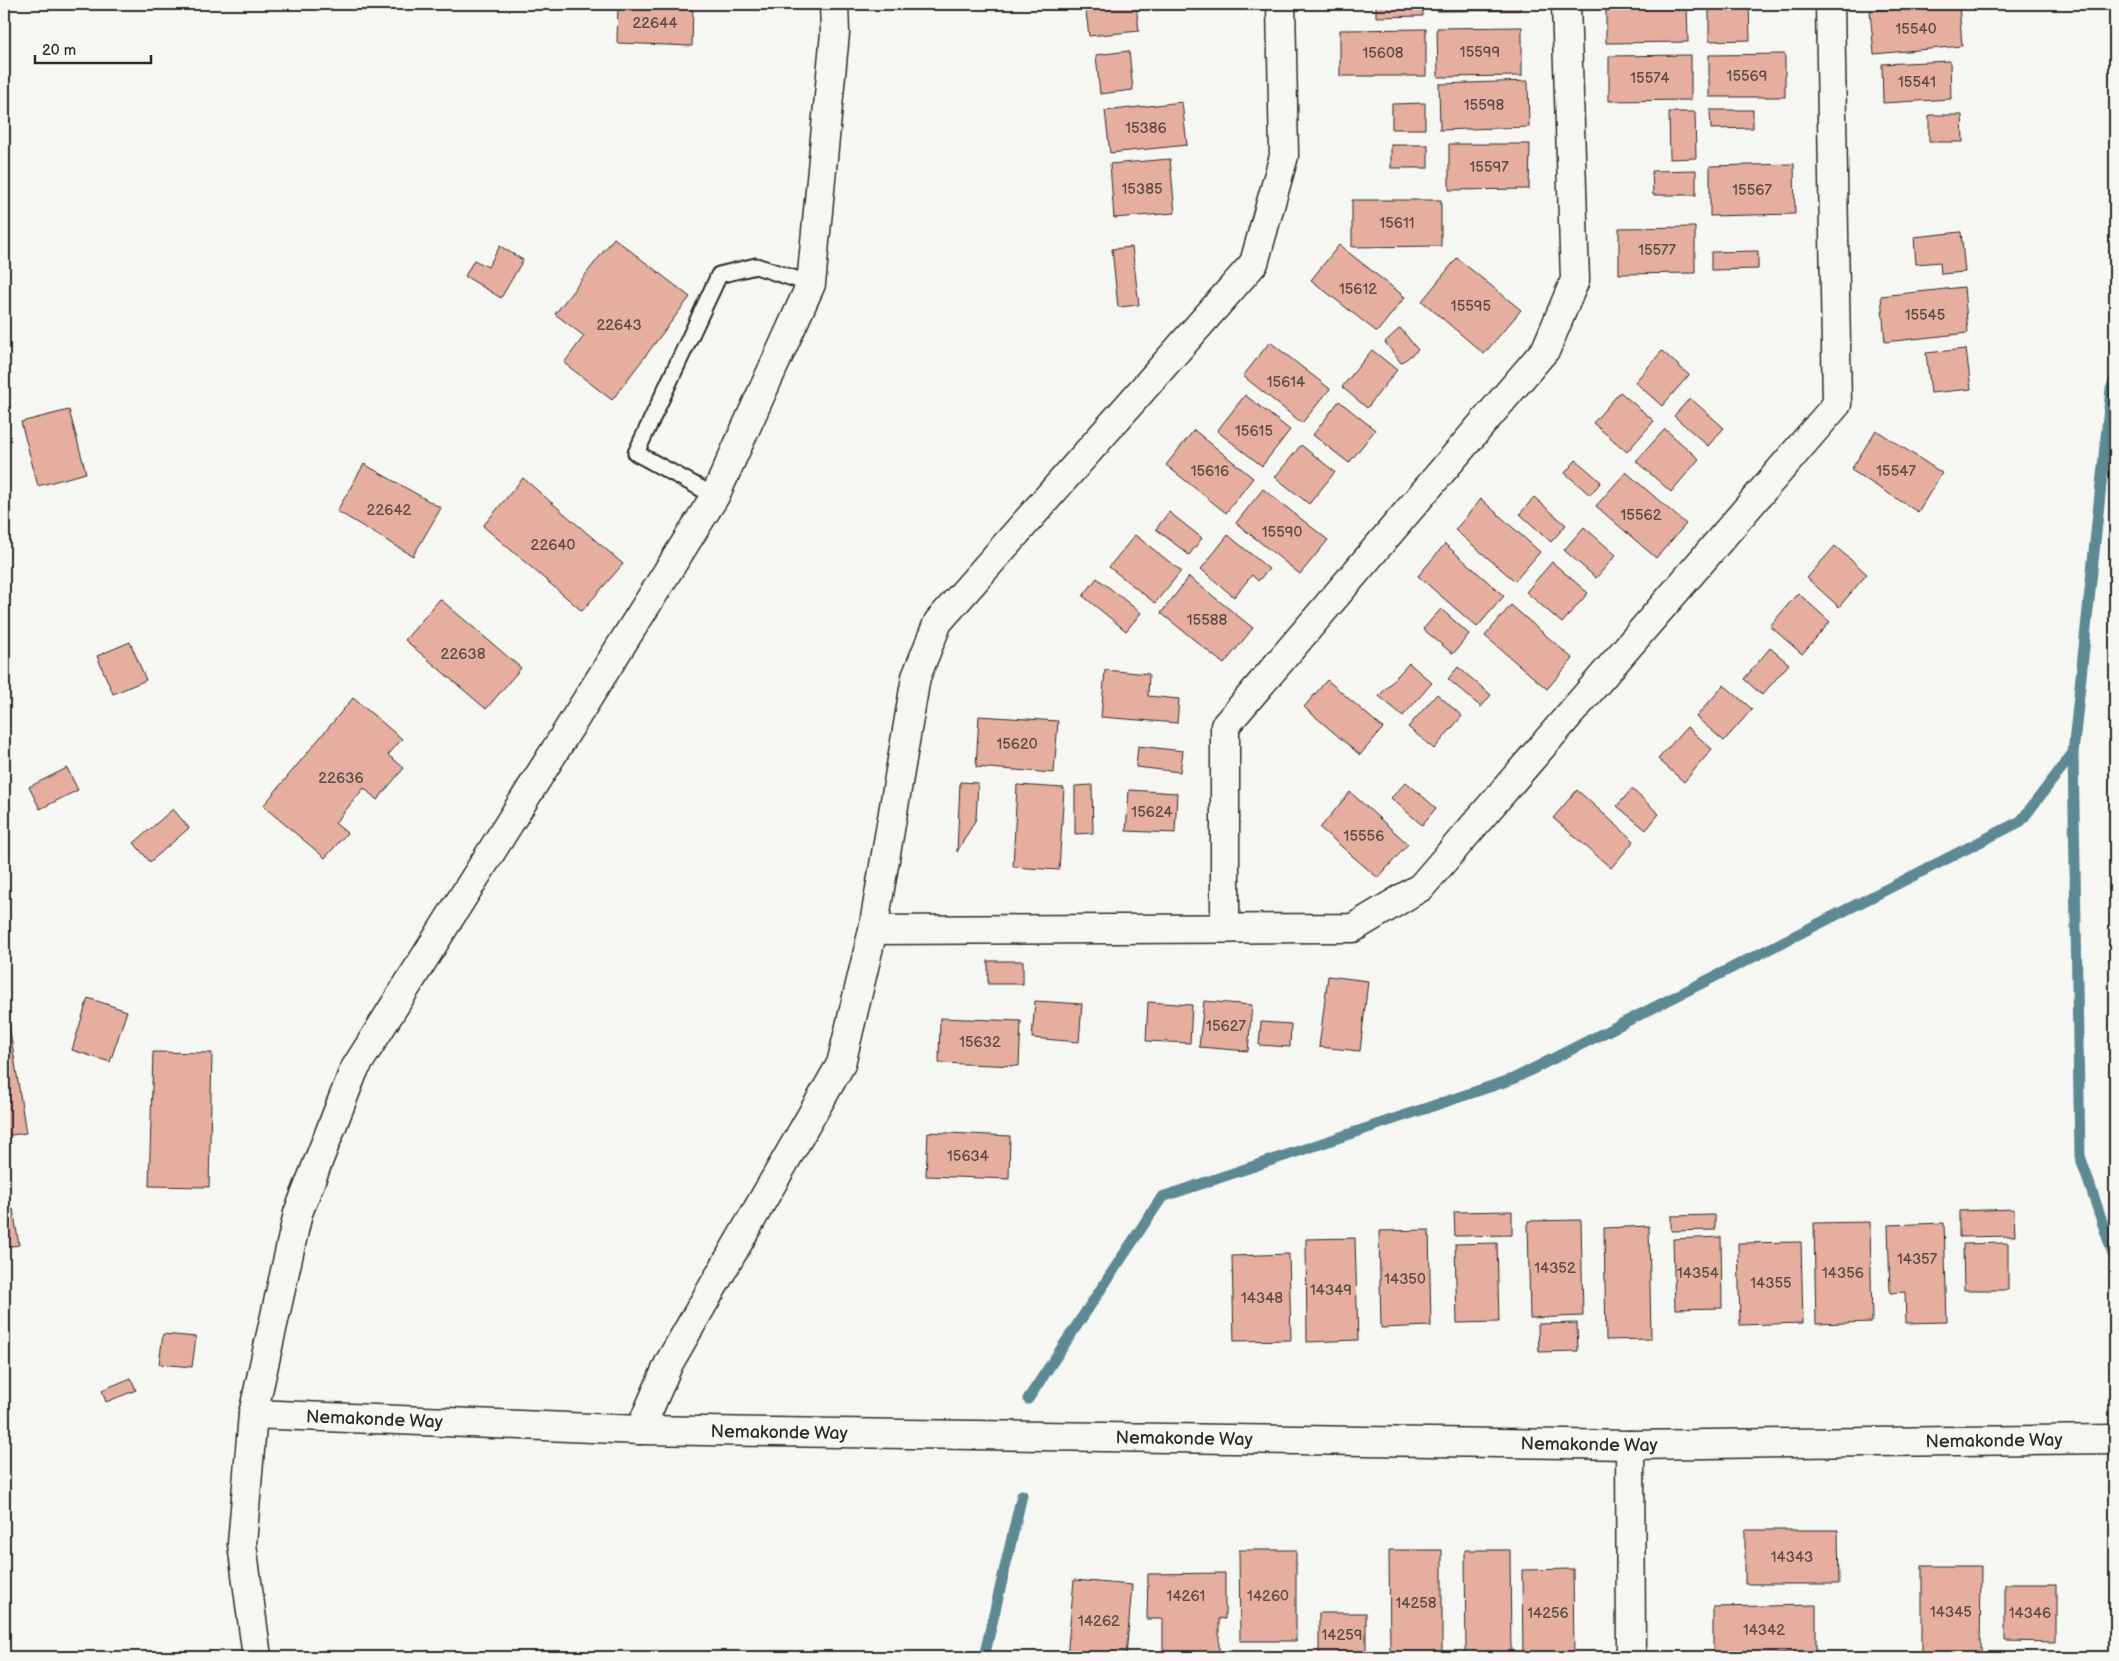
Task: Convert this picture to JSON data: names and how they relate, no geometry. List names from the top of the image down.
{
  "streets": {
    "street": ["Nemakonde Way"]
  },
  "house_numbers": [
    "22644",
    "15540",
    "15599",
    "15608",
    "15569",
    "15574",
    "15541",
    "15598",
    "15386",
    "15597",
    "15385",
    "15567",
    "15611",
    "15577",
    "15612",
    "15595",
    "15545",
    "22643",
    "15614",
    "15615",
    "15616",
    "15547",
    "22642",
    "15562",
    "15590",
    "22640",
    "15588",
    "22638",
    "15620",
    "22636",
    "15624",
    "15556",
    "15627",
    "15632",
    "15634",
    "14357",
    "14352",
    "14354",
    "14356",
    "14350",
    "14355",
    "14349",
    "14348",
    "14343",
    "14261",
    "14260",
    "14258",
    "14345",
    "14256",
    "14346",
    "14262",
    "14342",
    "14259"
  ],
  "scale_bar": "20 m"
}
